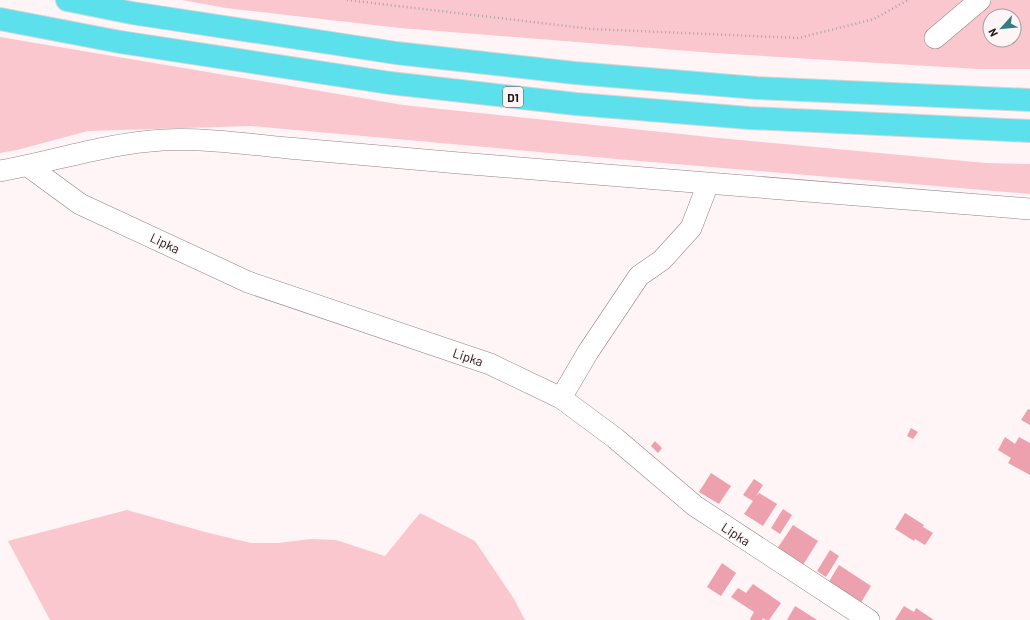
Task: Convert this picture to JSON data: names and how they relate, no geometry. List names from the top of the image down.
{
  "streets": {
    "highway": ["D1"],
    "street": ["Lipka"]
  },
  "north": "bottom left"
}
